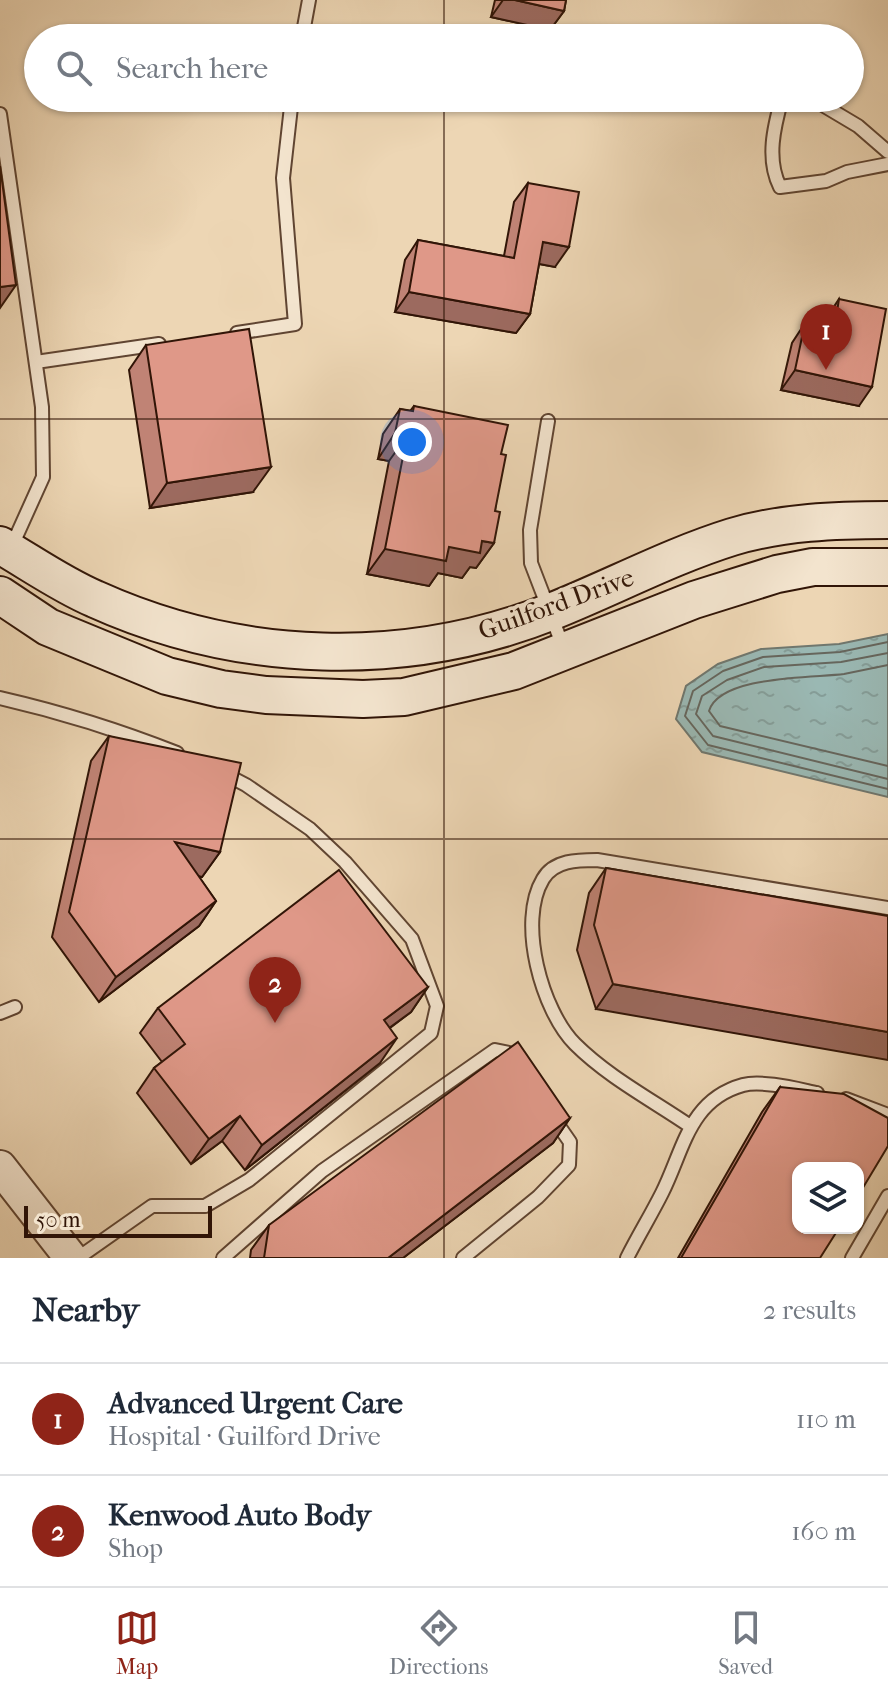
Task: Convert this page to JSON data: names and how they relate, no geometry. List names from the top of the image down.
{
  "streets": {
    "main road": ["Guilford Drive"]
  },
  "scale_bar": "50 m",
  "page": {
    "search": "Search here",
    "pins": ["1", "2"],
    "scale": "50 m",
    "heading": ["Nearby", "2 results"],
    "list": [
      {
        "mark": "1",
        "name": "Advanced Urgent Care",
        "note": "Hospital · Guilford Drive",
        "value": "110 m"
      },
      {
        "mark": "2",
        "name": "Kenwood Auto Body",
        "note": "Shop",
        "value": "160 m"
      }
    ],
    "nav": ["Map", "Directions", "Saved"]
  }
}
